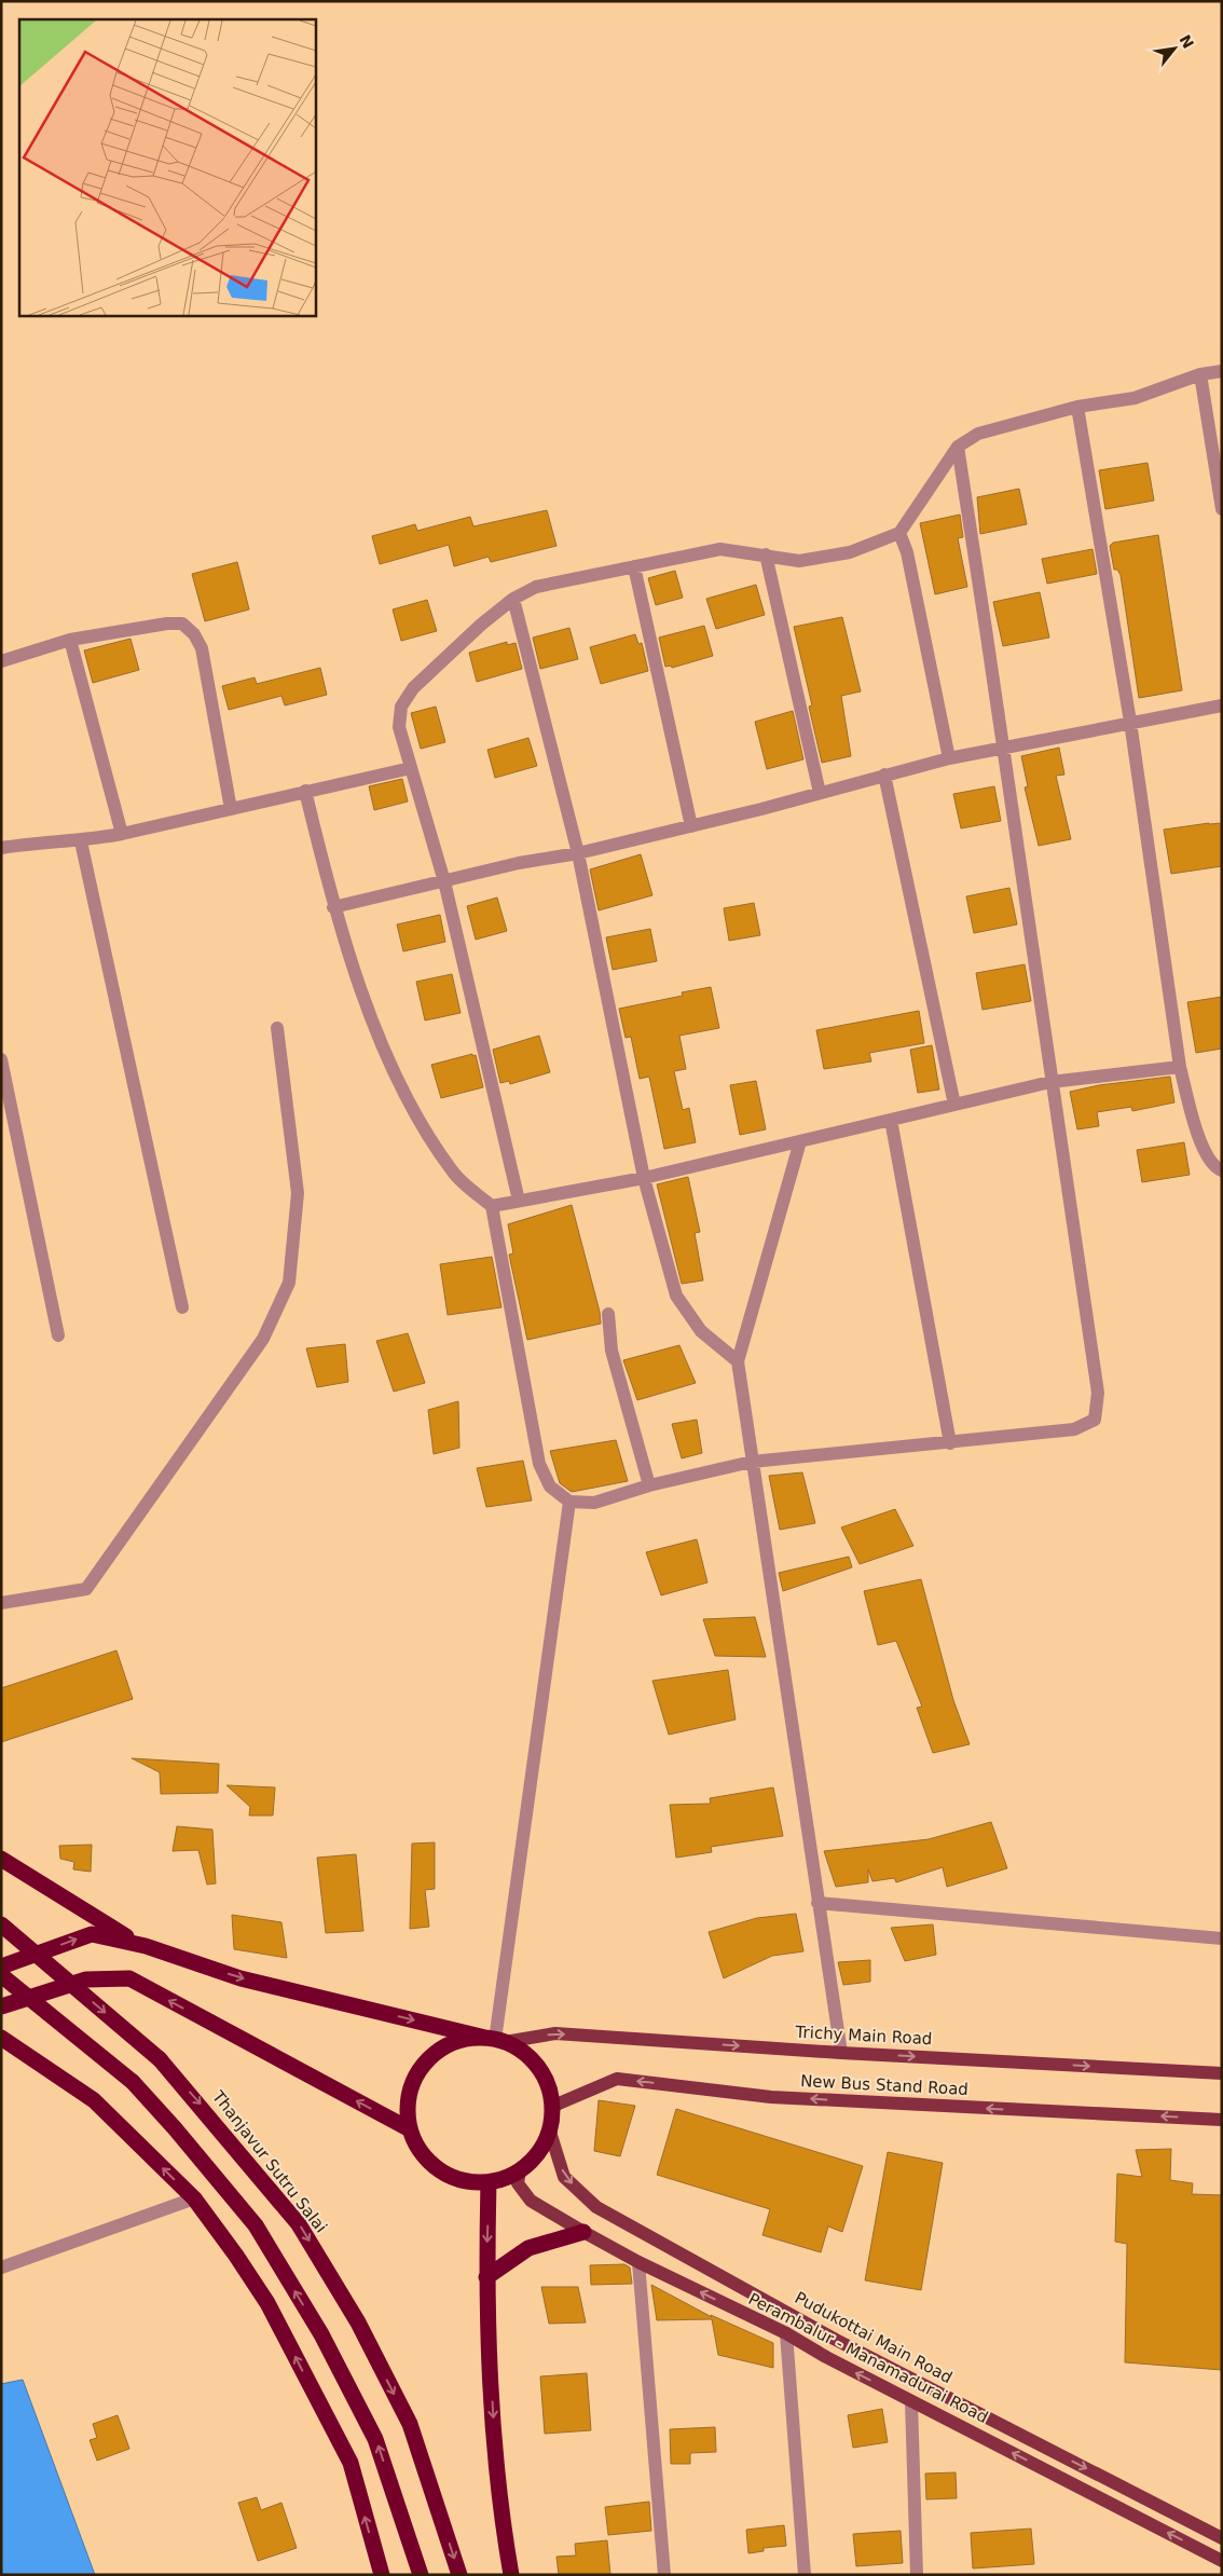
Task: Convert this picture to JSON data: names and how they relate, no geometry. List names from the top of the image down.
{
  "streets": {
    "highway": ["Thanjavur Sutru Salai"],
    "main road": [
      "Trichy Main Road",
      "New Bus Stand Road",
      "Pudukottai Main Road",
      "Perambalur - Manamadurai Road"
    ]
  },
  "crossings": [
    ["Trichy Main Road", "New Bus Stand Road"],
    ["Trichy Main Road", "Pudukottai Main Road"],
    ["Trichy Main Road", "Perambalur - Manamadurai Road"],
    ["New Bus Stand Road", "Pudukottai Main Road"],
    ["New Bus Stand Road", "Perambalur - Manamadurai Road"],
    ["Pudukottai Main Road", "Perambalur - Manamadurai Road"]
  ],
  "one_way": [
    "Trichy Main Road",
    "New Bus Stand Road",
    "Pudukottai Main Road",
    "Perambalur - Manamadurai Road"
  ],
  "north": "top right"
}
